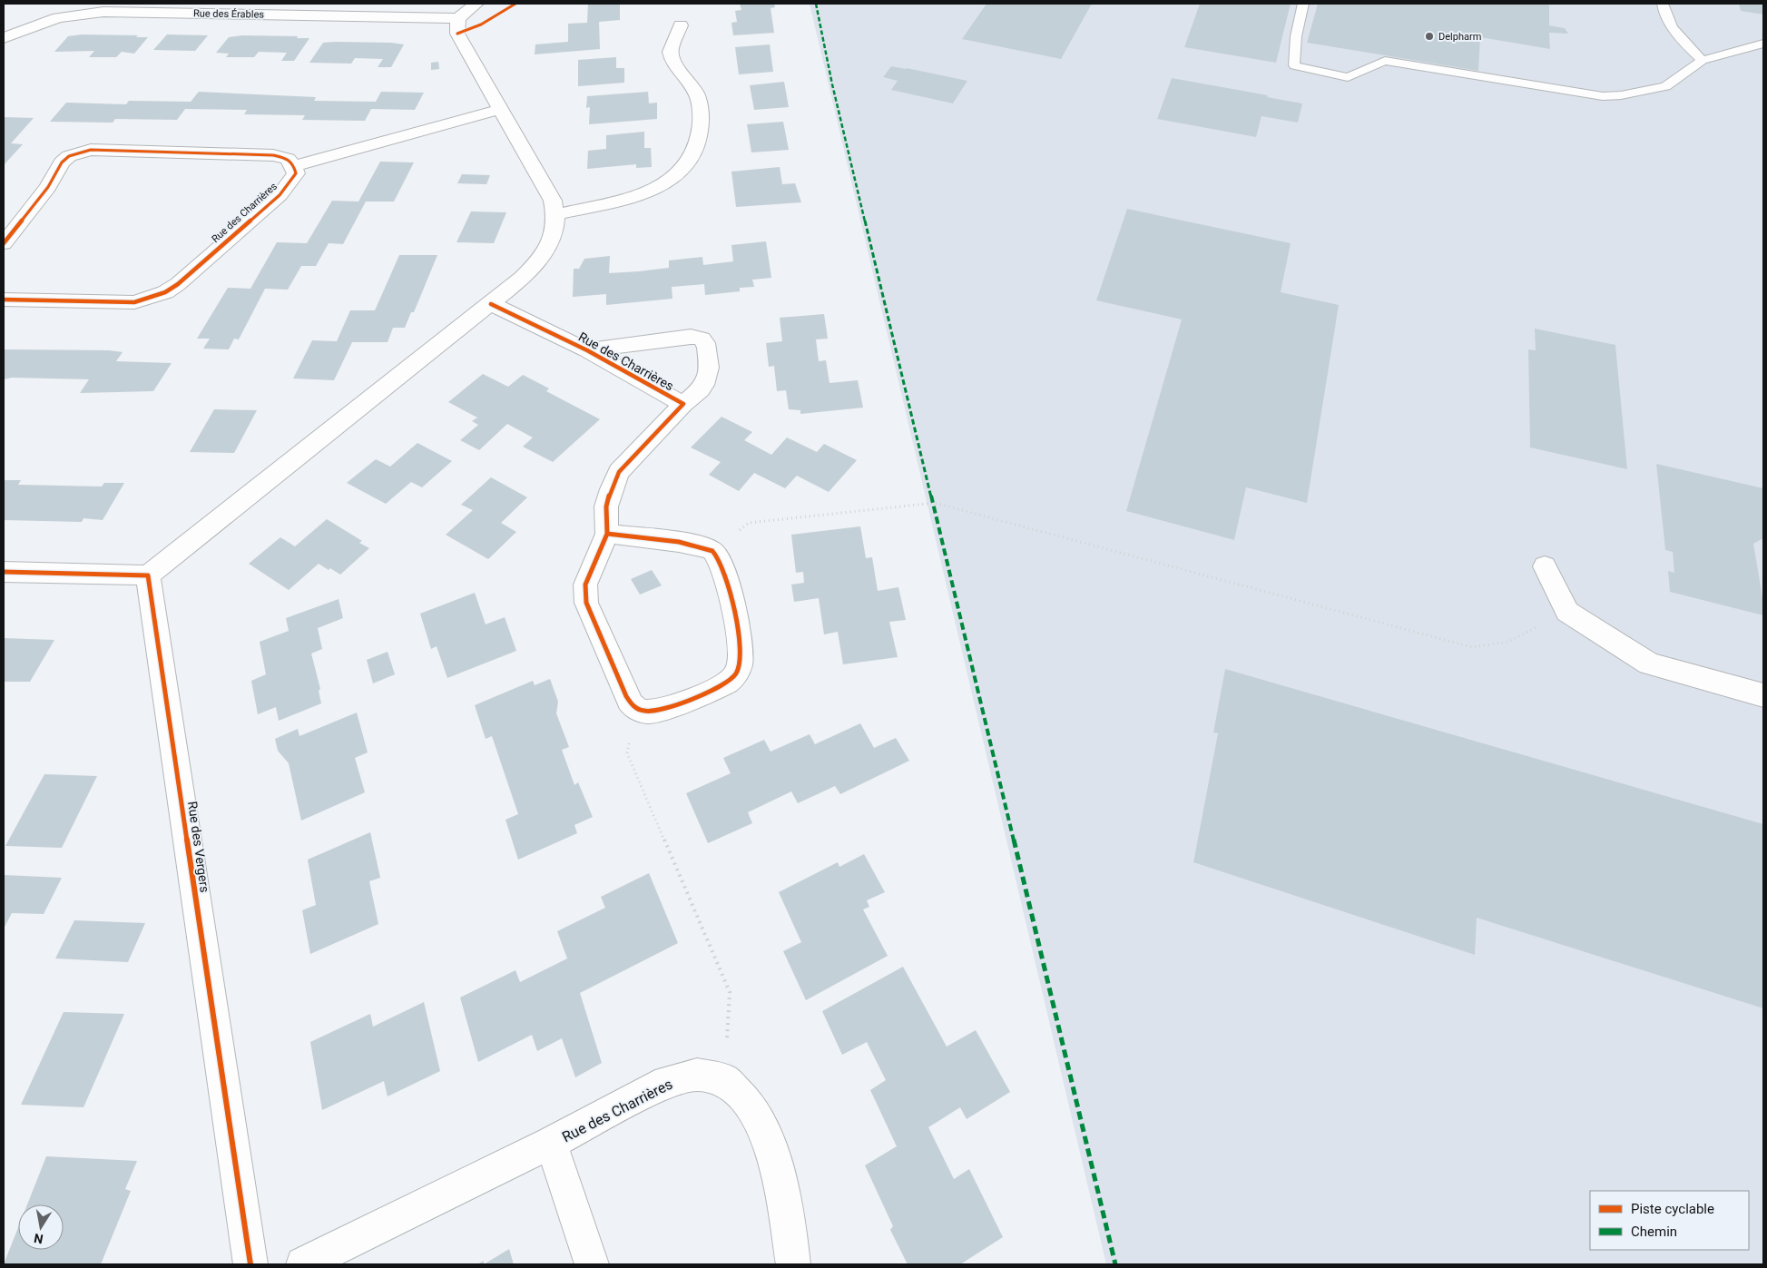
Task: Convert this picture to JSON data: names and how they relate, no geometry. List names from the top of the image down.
{
  "streets": {
    "street": ["Rue des Érables", "Rue des Charrières", "Rue des Vergers"]
  },
  "places": ["Delpharm"],
  "legend": ["Piste cyclable", "Chemin"],
  "north": "bottom"
}
